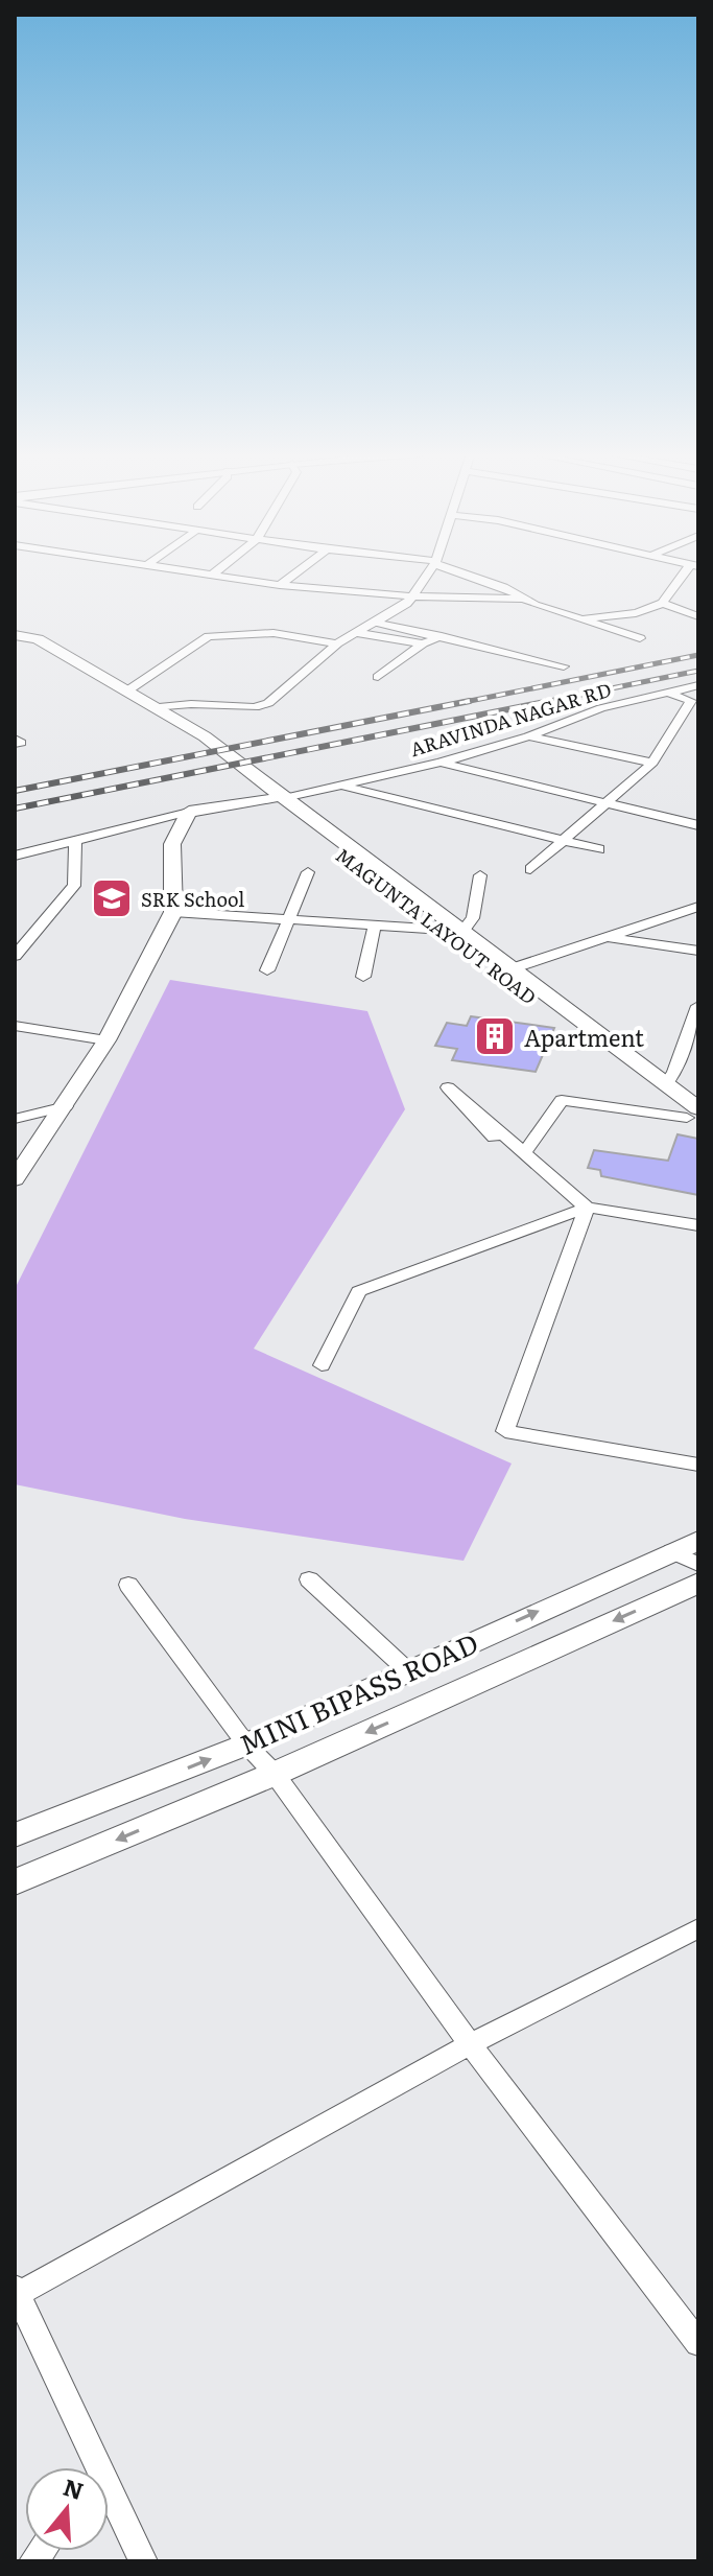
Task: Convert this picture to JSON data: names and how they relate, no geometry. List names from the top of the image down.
{
  "streets": {
    "street": ["ARAVINDA NAGAR RD", "MAGUNTA LAYOUT ROAD", "MINI BIPASS ROAD"]
  },
  "crossings": [
    ["ARAVINDA NAGAR RD", "MAGUNTA LAYOUT ROAD"]
  ],
  "places": {
    "school or university": ["SRK School"],
    "building": ["Apartment"]
  },
  "north": "top"
}
